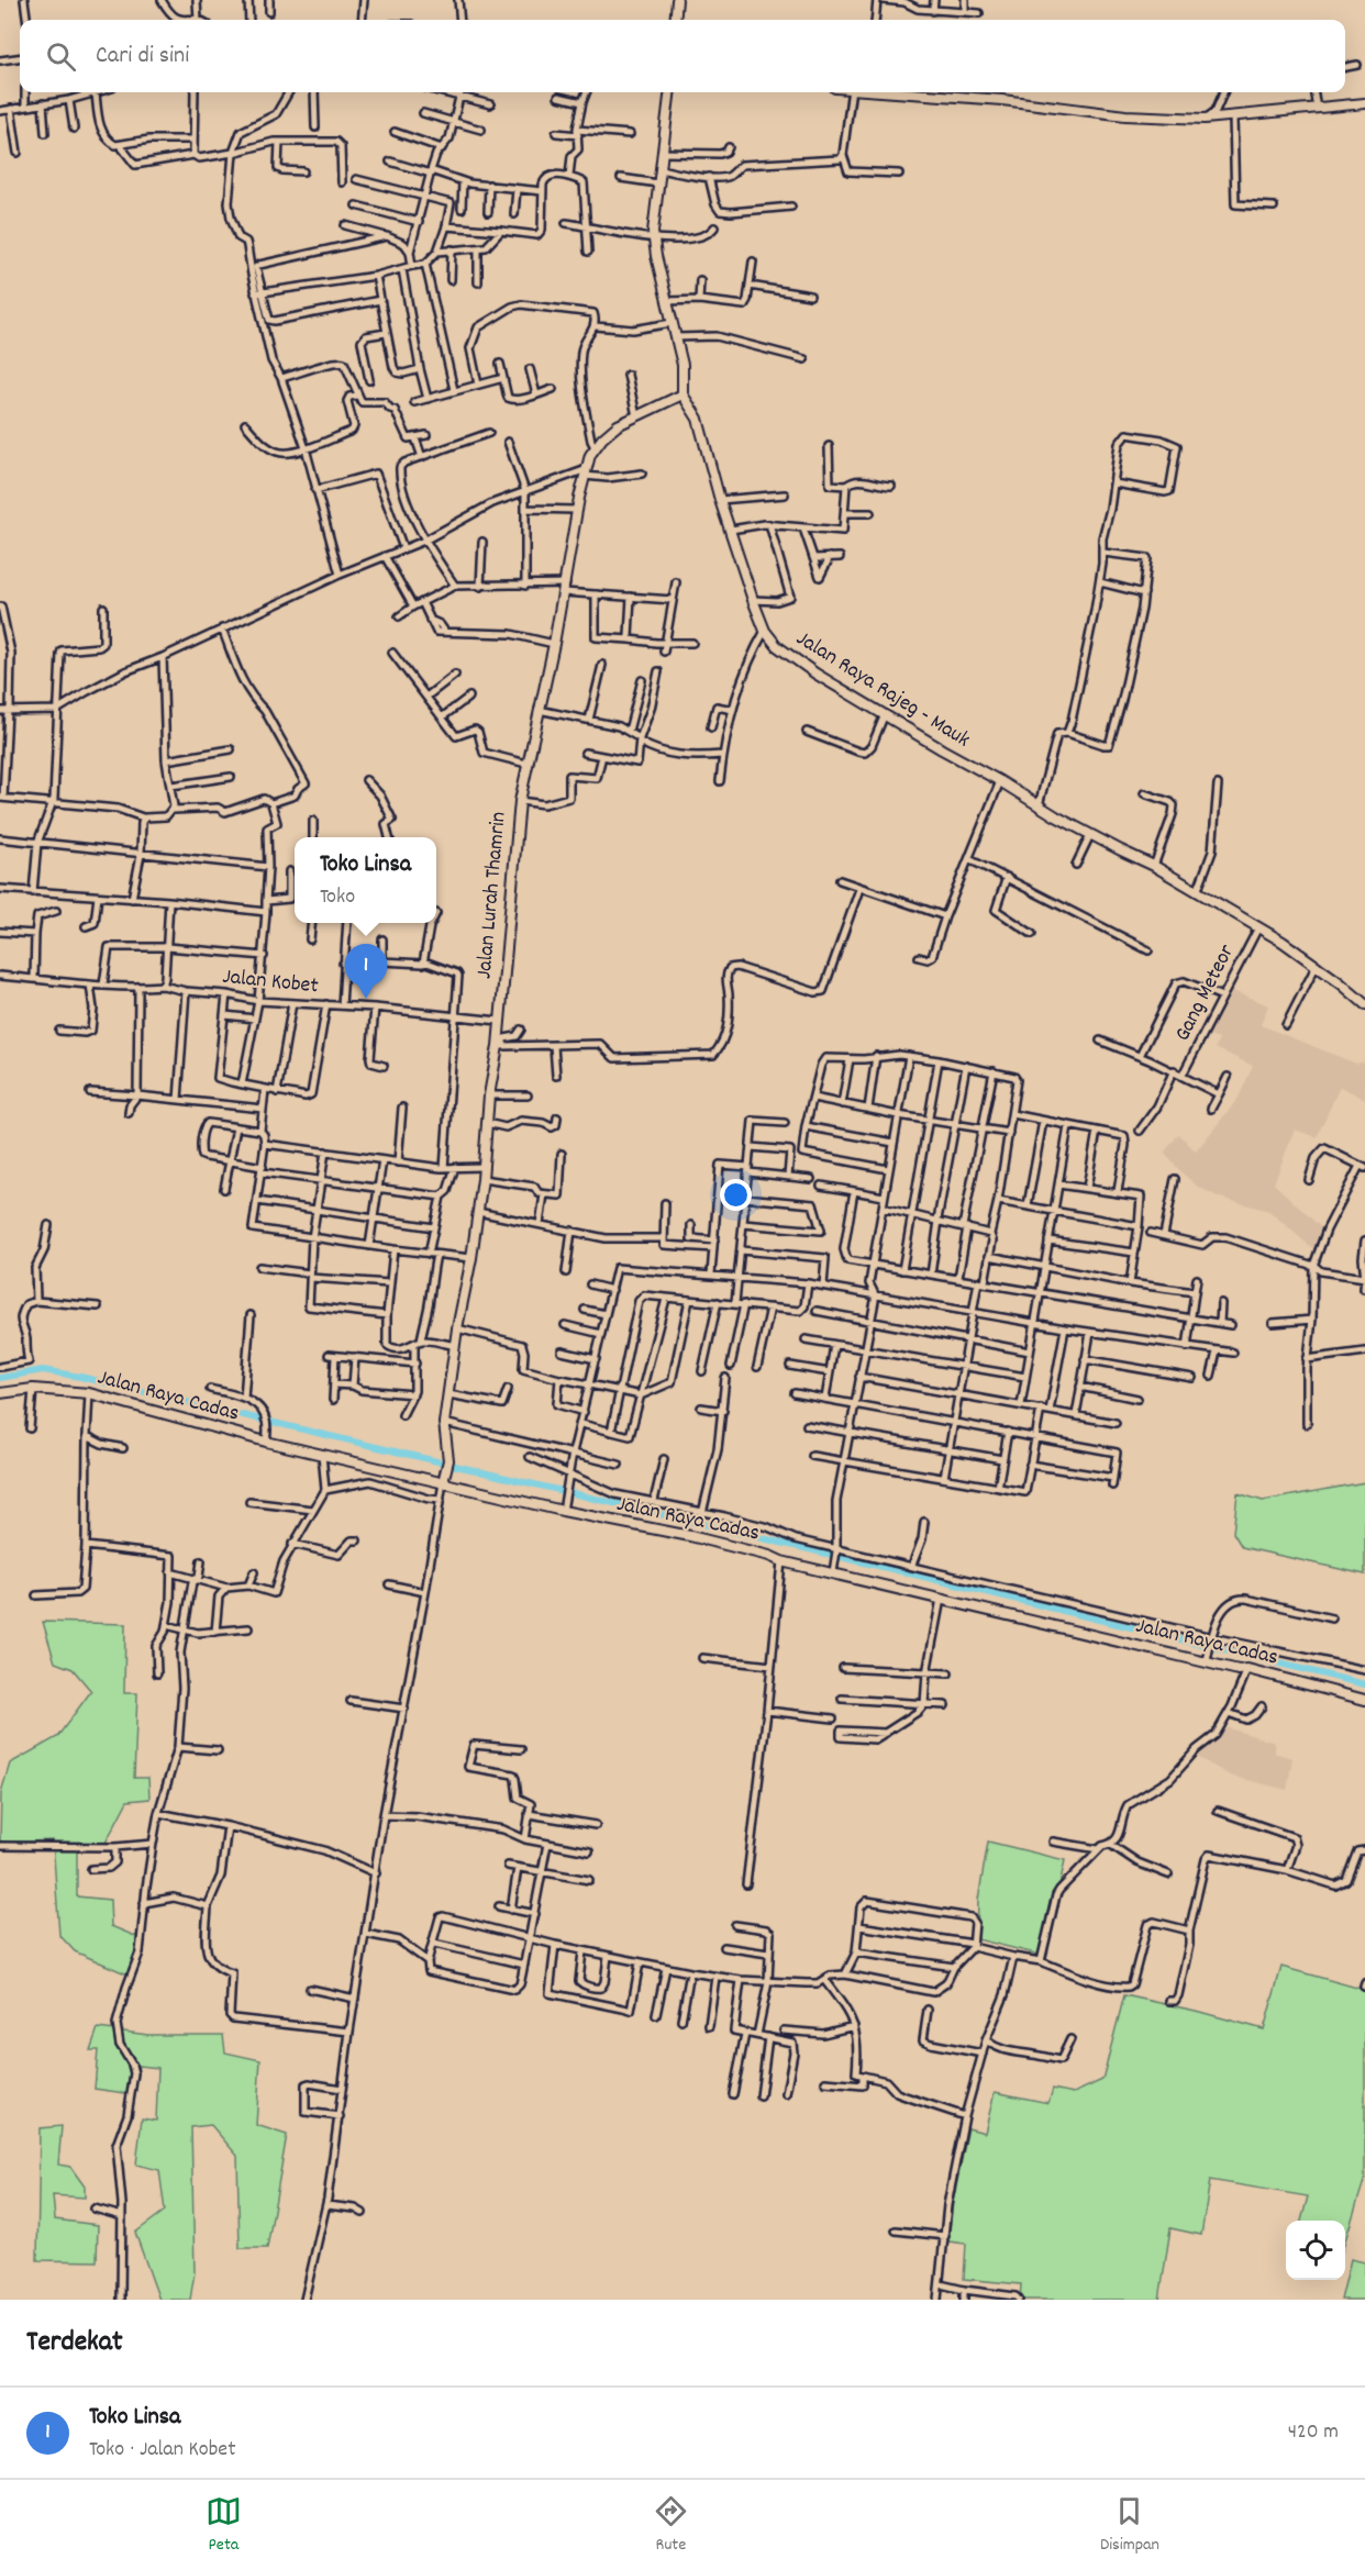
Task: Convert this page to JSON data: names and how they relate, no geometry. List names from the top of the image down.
{
  "streets": {
    "street": [
      "Jalan Raya Rajeg - Mauk",
      "Jalan Lurah Thamrin",
      "Jalan Kobet",
      "Gang Meteor",
      "Jalan Raya Cadas"
    ]
  },
  "crossings": [
    ["Jalan Raya Rajeg - Mauk", "Jalan Lurah Thamrin"],
    ["Jalan Raya Rajeg - Mauk", "Gang Meteor"],
    ["Jalan Lurah Thamrin", "Jalan Kobet"],
    ["Jalan Lurah Thamrin", "Jalan Raya Cadas"]
  ],
  "page": {
    "search": "Cari di sini",
    "popup": ["Toko Linsa", "Toko"],
    "pins": "1",
    "heading": "Terdekat",
    "list": [
      {
        "mark": "1",
        "name": "Toko Linsa",
        "note": "Toko · Jalan Kobet",
        "value": "420 m"
      }
    ],
    "nav": ["Peta", "Rute", "Disimpan"]
  }
}
